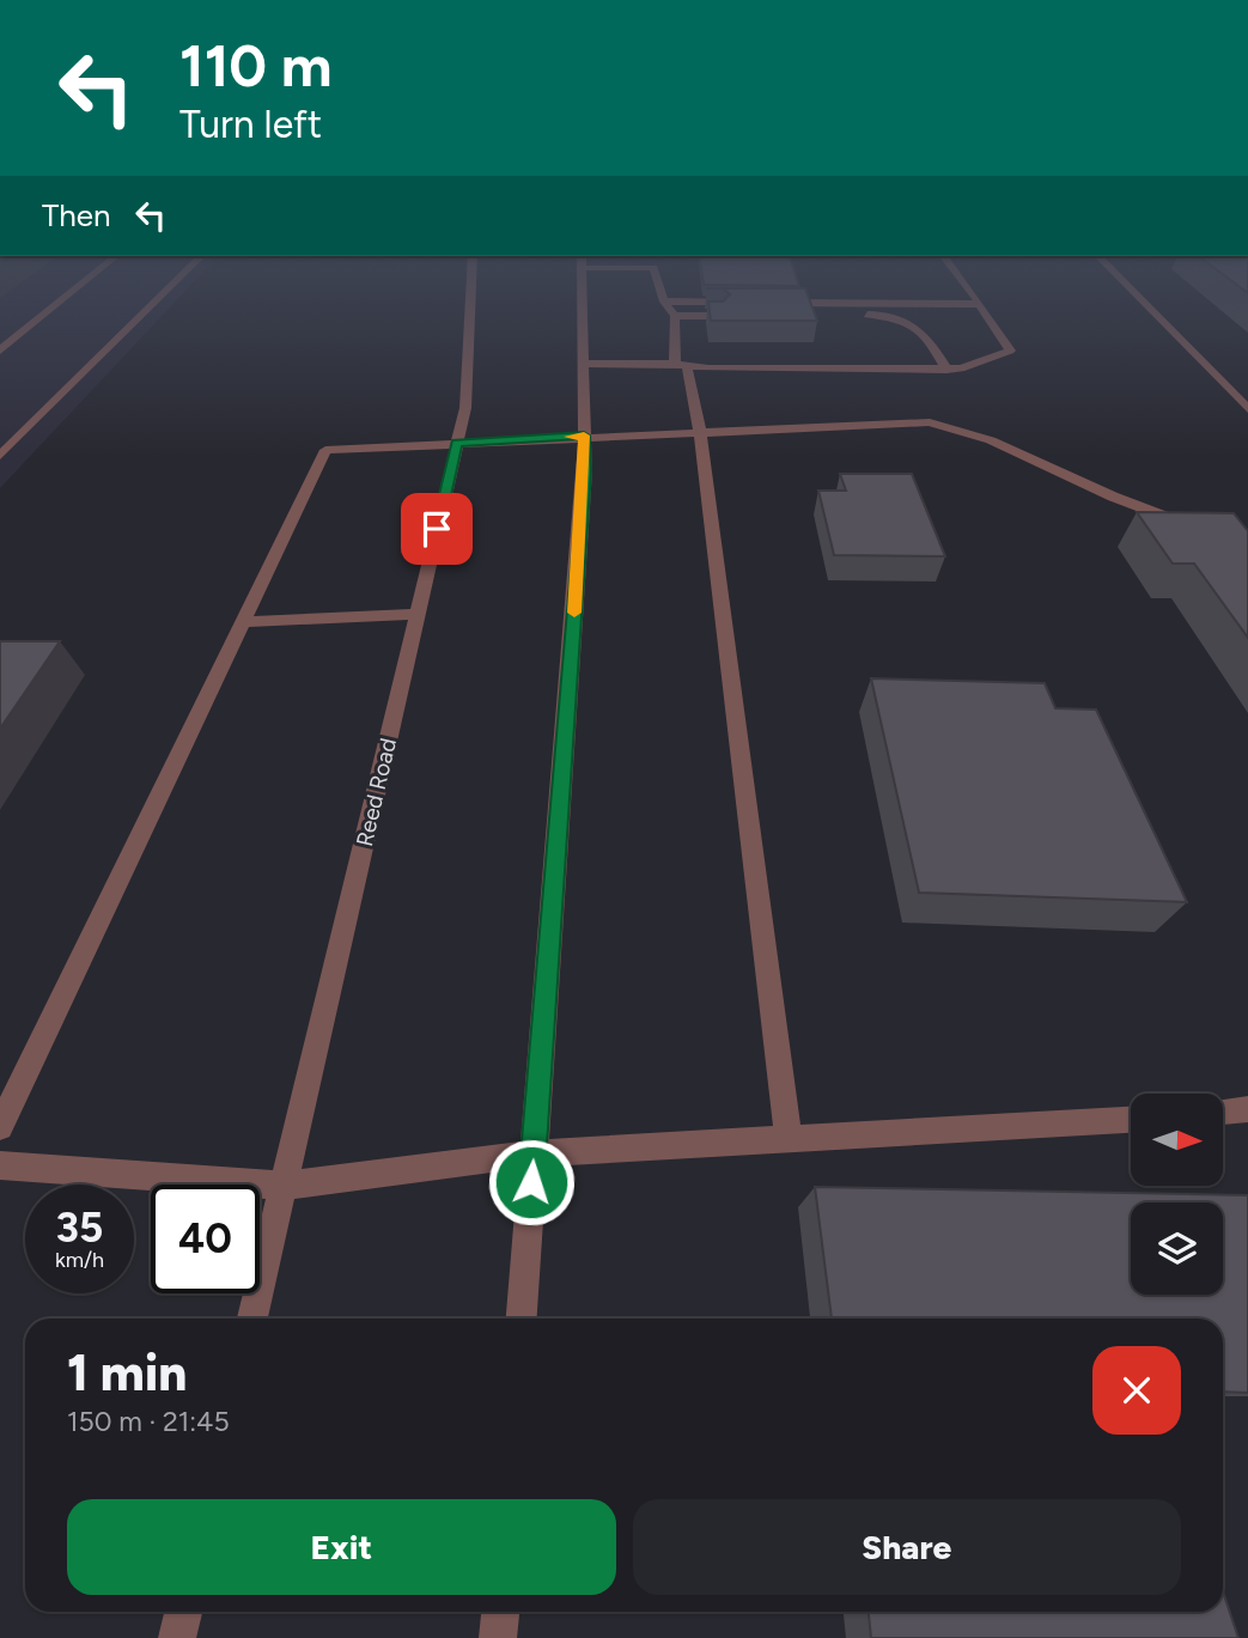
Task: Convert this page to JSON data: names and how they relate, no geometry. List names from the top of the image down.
{
  "streets": {
    "street": ["Reed Road"]
  },
  "north": "right",
  "page": {
    "turn": ["110 m", "Turn left"],
    "then": "Then",
    "speed": "35 km/h",
    "limit": "40",
    "heading": ["1 min", "150 m · 21:45"],
    "buttons": ["Exit", "Share"]
  }
}
